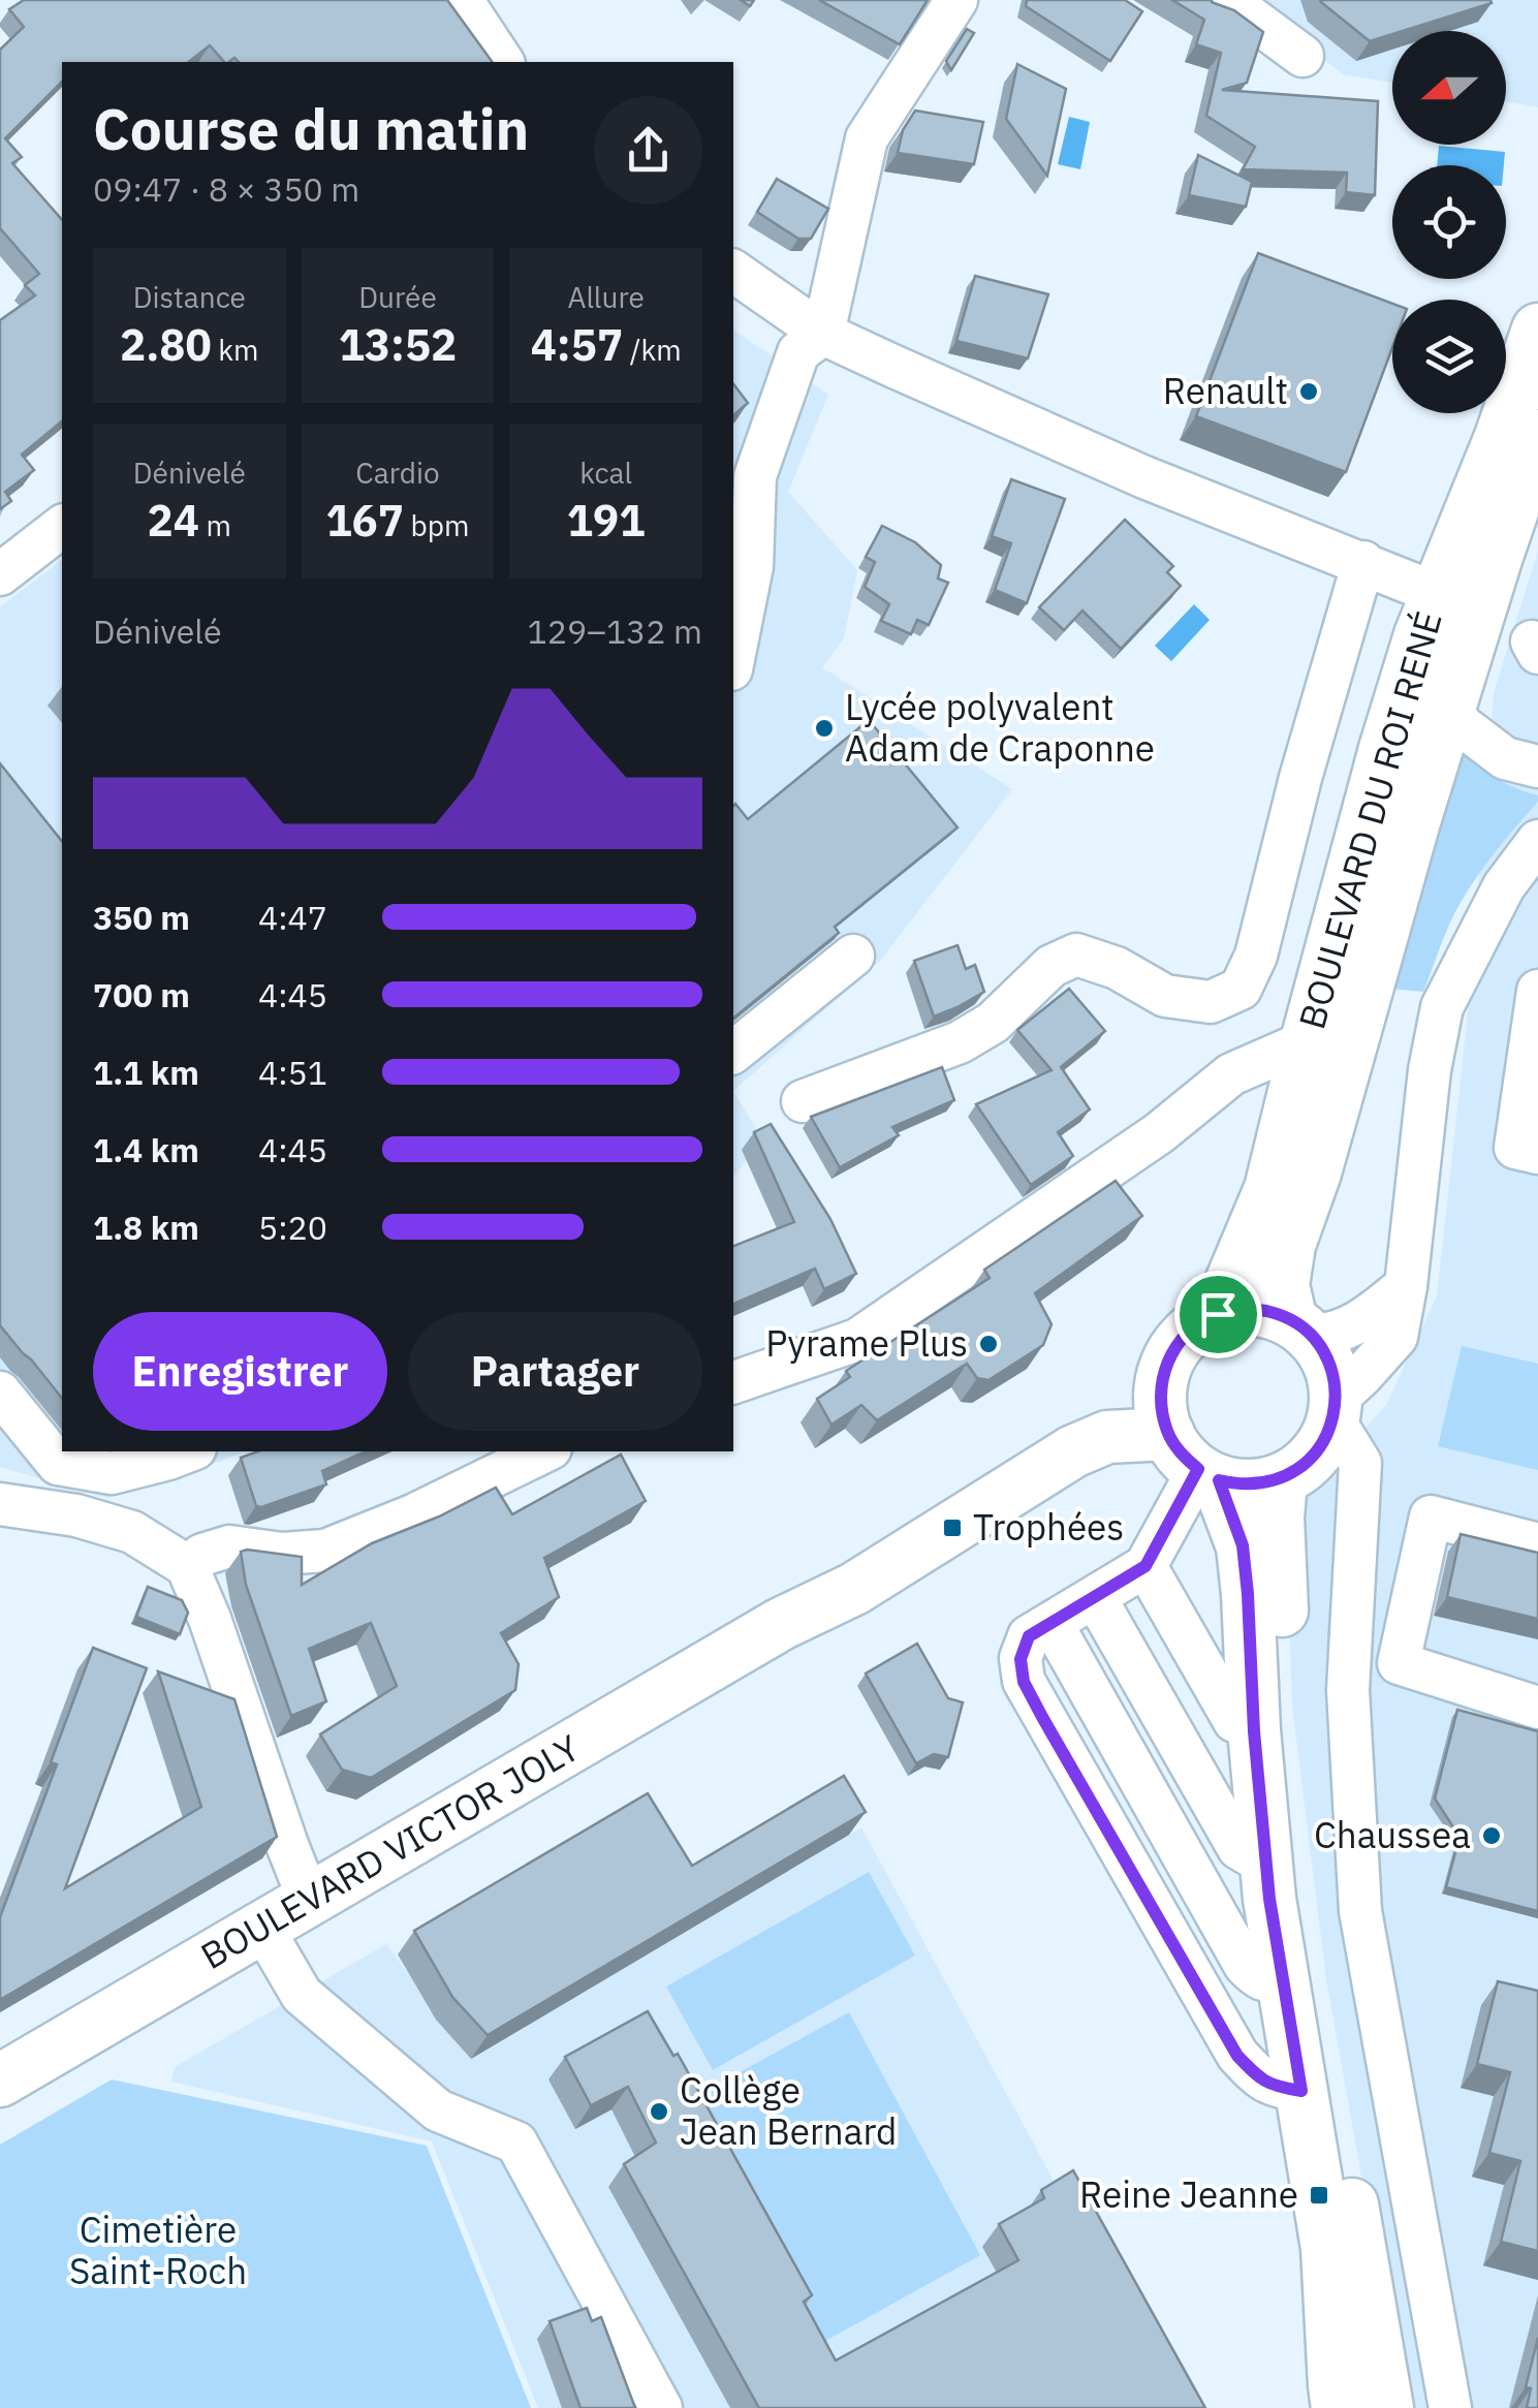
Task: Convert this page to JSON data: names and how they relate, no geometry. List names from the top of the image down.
{
  "streets": {
    "main road": ["BOULEVARD DU ROI RENÉ", "BOULEVARD VICTOR JOLY"]
  },
  "crossings": [
    ["BOULEVARD DU ROI RENÉ", "BOULEVARD VICTOR JOLY"]
  ],
  "parks": ["Cimetière Saint-Roch"],
  "places": {
    "other": [
      "Renault",
      "Lycée polyvalent Adam de Craponne",
      "Pyrame Plus",
      "Chaussea",
      "Collège Jean Bernard"
    ],
    "transit": ["Trophées", "Reine Jeanne"]
  },
  "north": "left",
  "page": {
    "heading": ["Course du matin", "09:47 · 8 × 350 m"],
    "stats": [
      ["Distance", "2.80 km"],
      ["Durée", "13:52"],
      ["Allure", "4:57 /km"],
      ["Dénivelé", "24 m"],
      ["Cardio", "167 bpm"],
      ["kcal", "191"]
    ],
    "chart": ["Dénivelé", "129–132 m"],
    "list": [
      {
        "name": "350 m",
        "note": "4:47"
      },
      {
        "name": "700 m",
        "note": "4:45"
      },
      {
        "name": "1.1 km",
        "note": "4:51"
      },
      {
        "name": "1.4 km",
        "note": "4:45"
      },
      {
        "name": "1.8 km",
        "note": "5:20"
      }
    ],
    "buttons": ["Enregistrer", "Partager"]
  }
}
